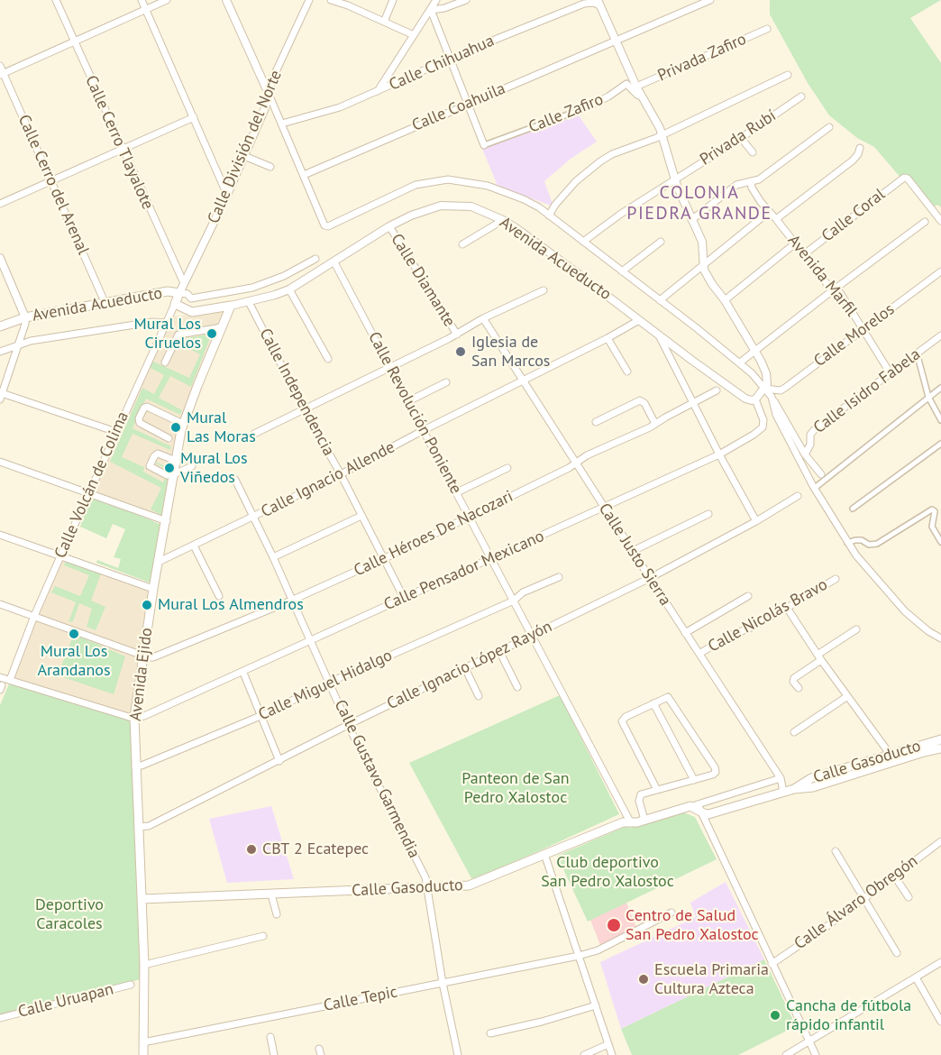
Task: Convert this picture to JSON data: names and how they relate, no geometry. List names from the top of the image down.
{
  "streets": {
    "main road": [
      "Avenida Acueducto",
      "Calle Volcán de Colima",
      "Avenida Ejido",
      "Calle Gasoducto"
    ],
    "street": [
      "Privada Zafiro",
      "Calle Chihuahua",
      "Calle Coahuila",
      "Calle Zafiro",
      "Privada Rubí",
      "Calle Cerro Tlayalote",
      "Calle División del Norte",
      "Calle Cerro del Arenal",
      "Calle Coral",
      "Avenida Marfil",
      "Calle Diamante",
      "Calle Morelos",
      "Calle Isidro Fabela",
      "Calle Independencia",
      "Calle Revolución Poniente",
      "Calle Ignacio Allende",
      "Calle Héroes De Nacozari",
      "Calle Justo Sierra",
      "Calle Pensador Mexicano",
      "Calle Nicolás Bravo",
      "Calle Ignacio López Rayón",
      "Calle Miguel Hidalgo",
      "Calle Gustavo Garmendia",
      "Calle Álvaro Obregón",
      "Calle Tepic",
      "Calle Uruapan"
    ]
  },
  "crossings": [
    ["Calle Chihuahua", "Calle División del Norte"],
    ["Calle Coahuila", "Calle División del Norte"],
    ["Privada Rubí", "Avenida Acueducto"],
    ["Calle Cerro Tlayalote", "Calle División del Norte"],
    ["Calle División del Norte", "Avenida Acueducto"],
    ["Calle División del Norte", "Calle Volcán de Colima"],
    ["Calle Cerro del Arenal", "Avenida Acueducto"],
    ["Calle Coral", "Avenida Marfil"],
    ["Avenida Acueducto", "Calle Diamante"],
    ["Avenida Acueducto", "Calle Morelos"],
    ["Avenida Acueducto", "Calle Independencia"],
    ["Avenida Acueducto", "Calle Revolución Poniente"],
    ["Avenida Acueducto", "Calle Ignacio Allende"],
    ["Avenida Acueducto", "Calle Volcán de Colima"],
    ["Avenida Acueducto", "Calle Pensador Mexicano"],
    ["Avenida Acueducto", "Avenida Ejido"],
    ["Avenida Marfil", "Calle Morelos"],
    ["Avenida Marfil", "Calle Isidro Fabela"],
    ["Calle Independencia", "Calle Ignacio Allende"],
    ["Calle Independencia", "Calle Héroes De Nacozari"],
    ["Calle Independencia", "Calle Pensador Mexicano"],
    ["Calle Revolución Poniente", "Calle Ignacio Allende"],
    ["Calle Revolución Poniente", "Calle Héroes De Nacozari"],
    ["Calle Revolución Poniente", "Calle Pensador Mexicano"],
    ["Calle Revolución Poniente", "Calle Ignacio López Rayón"],
    ["Calle Revolución Poniente", "Calle Miguel Hidalgo"],
    ["Calle Revolución Poniente", "Calle Gasoducto"],
    ["Calle Ignacio Allende", "Calle Justo Sierra"],
    ["Calle Ignacio Allende", "Avenida Ejido"],
    ["Calle Ignacio Allende", "Calle Gustavo Garmendia"],
    ["Calle Héroes De Nacozari", "Calle Justo Sierra"],
    ["Calle Héroes De Nacozari", "Avenida Ejido"],
    ["Calle Héroes De Nacozari", "Calle Gustavo Garmendia"],
    ["Calle Justo Sierra", "Calle Pensador Mexicano"],
    ["Calle Justo Sierra", "Calle Nicolás Bravo"],
    ["Calle Justo Sierra", "Calle Ignacio López Rayón"],
    ["Calle Justo Sierra", "Calle Gasoducto"],
    ["Calle Pensador Mexicano", "Avenida Ejido"],
    ["Calle Pensador Mexicano", "Calle Gustavo Garmendia"],
    ["Calle Ignacio López Rayón", "Avenida Ejido"],
    ["Calle Ignacio López Rayón", "Calle Gustavo Garmendia"],
    ["Avenida Ejido", "Calle Miguel Hidalgo"],
    ["Avenida Ejido", "Calle Gasoducto"],
    ["Avenida Ejido", "Calle Tepic"],
    ["Calle Miguel Hidalgo", "Calle Gustavo Garmendia"],
    ["Calle Gasoducto", "Calle Gustavo Garmendia"],
    ["Calle Gustavo Garmendia", "Calle Tepic"]
  ],
  "districts": ["COLONIA PIEDRA GRANDE"],
  "parks": ["Panteon de San Pedro Xalostoc", "Club deportivo San Pedro Xalostoc", "Deportivo Caracoles"],
  "places": [
    "Mural Los Ciruelos",
    "Iglesia de San Marcos",
    "Mural Las Moras",
    "Mural Los Viñedos",
    "Mural Los Almendros",
    "Mural Los Arandanos",
    "CBT 2 Ecatepec",
    "Centro de Salud San Pedro Xalostoc",
    "Escuela Primaria Cultura Azteca",
    "Cancha de fútbola rápido infantil"
  ]
}
